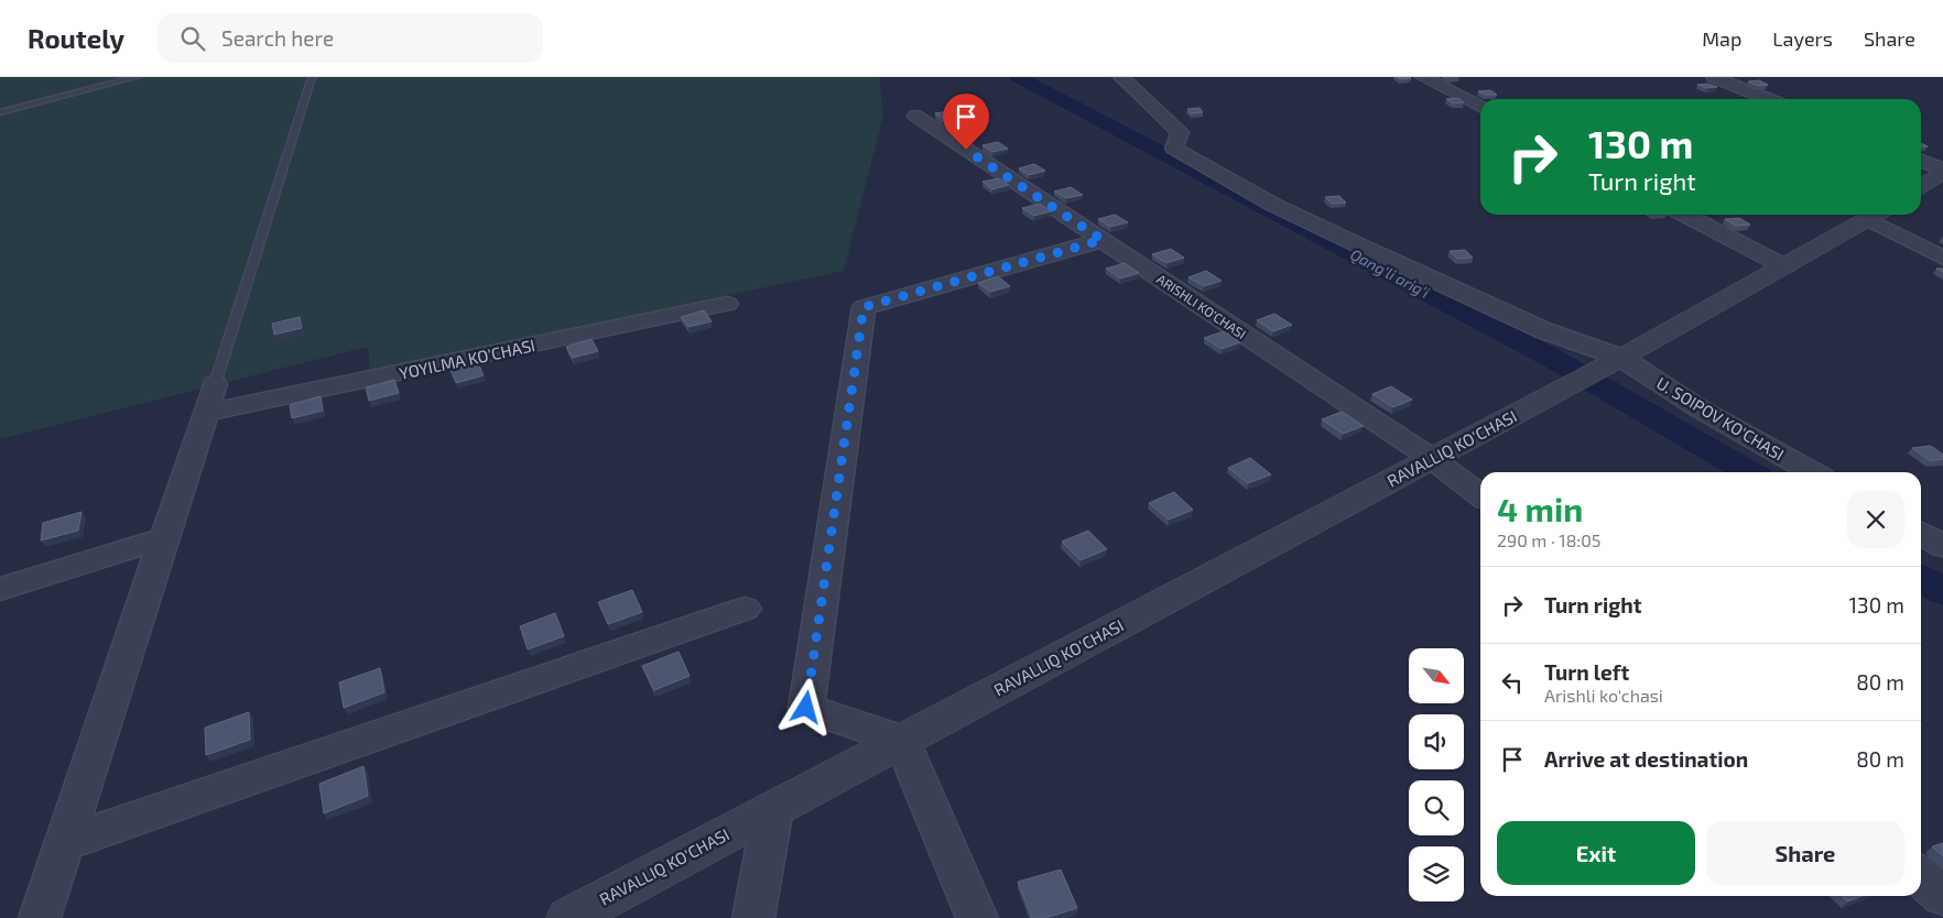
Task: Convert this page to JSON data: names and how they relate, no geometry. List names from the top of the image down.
{
  "streets": {
    "street": [
      "ARISHLI KO'CHASI",
      "YOYILMA KO'CHASI",
      "U. SOIPOV KO'CHASI",
      "RAVALLIQ KO'CHASI"
    ]
  },
  "crossings": [
    ["ARISHLI KO'CHASI", "RAVALLIQ KO'CHASI"],
    ["U. SOIPOV KO'CHASI", "RAVALLIQ KO'CHASI"]
  ],
  "water": ["Qang'li arig'i"],
  "north": "bottom right",
  "page": {
    "header": "Routely",
    "search": "Search here",
    "nav": ["Map", "Layers", "Share"],
    "turn": ["130 m", "Turn right"],
    "heading": ["4 min", "290 m · 18:05"],
    "list": [
      {
        "name": "Turn right",
        "value": "130 m"
      },
      {
        "name": "Turn left",
        "note": "Arishli ko'chasi",
        "value": "80 m"
      },
      {
        "name": "Arrive at destination",
        "value": "80 m"
      }
    ],
    "buttons": ["Exit", "Share"]
  }
}
